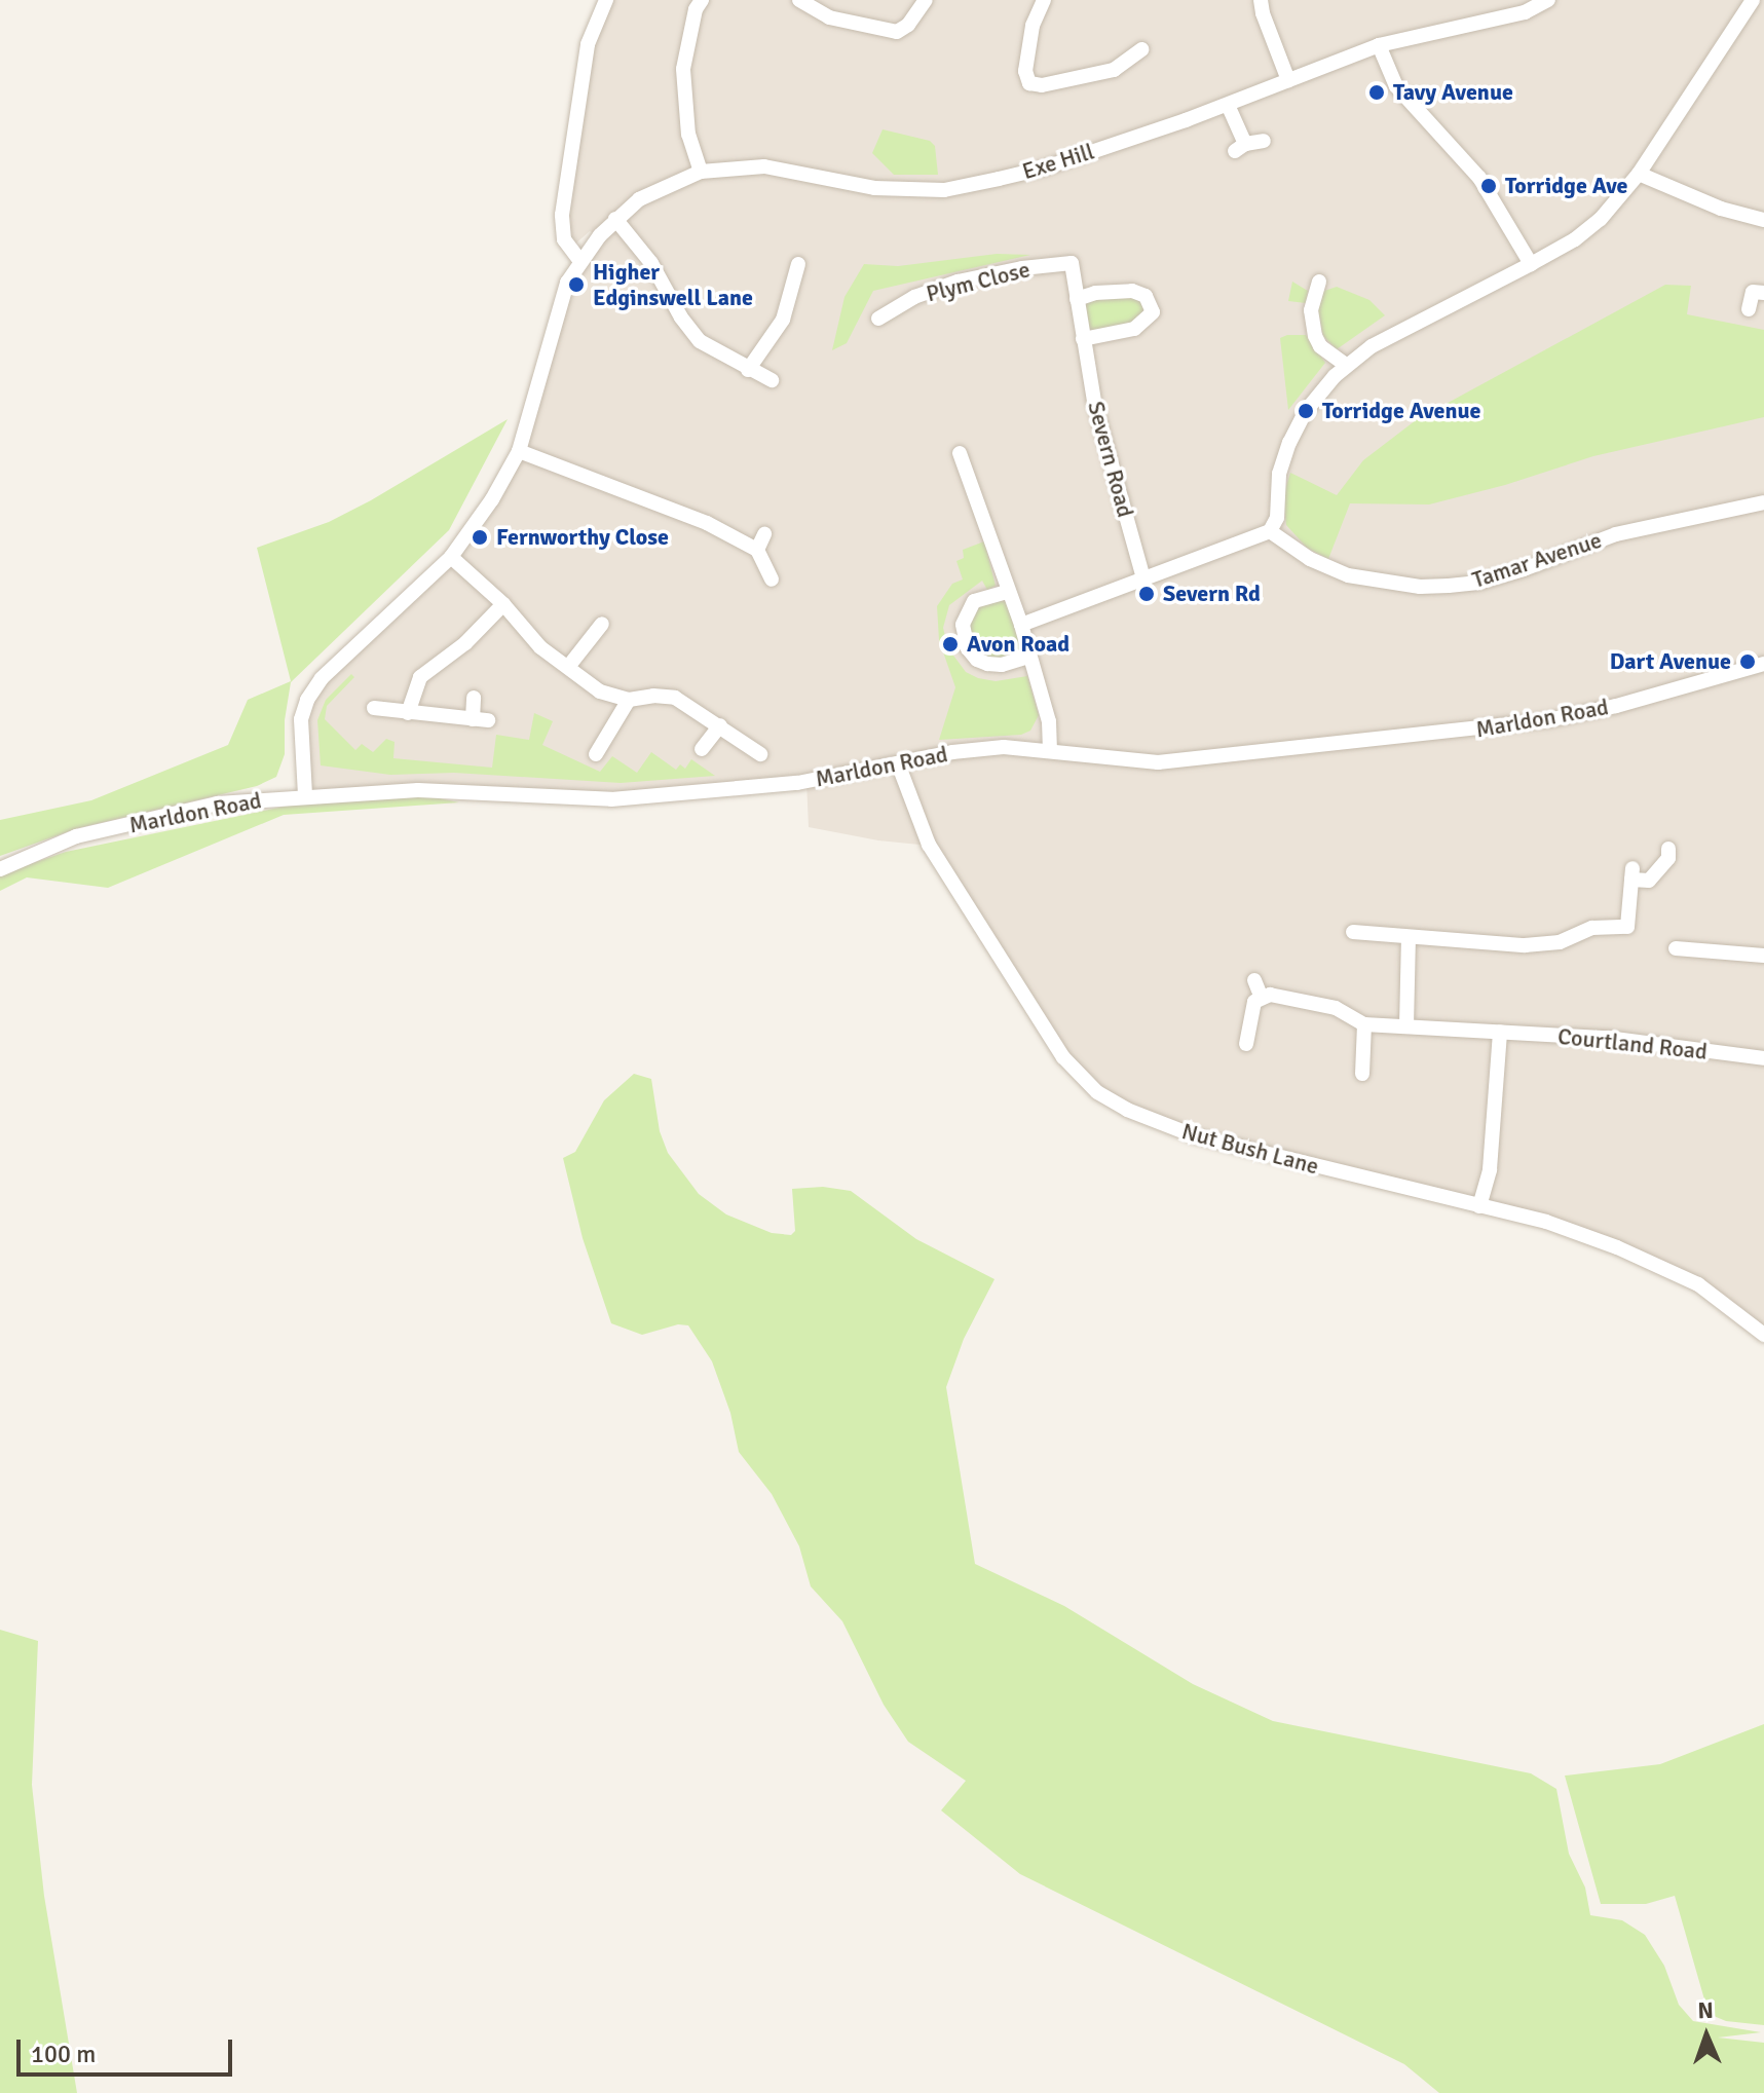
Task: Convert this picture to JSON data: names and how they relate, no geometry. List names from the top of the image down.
{
  "streets": {
    "street": [
      "Exe Hill",
      "Plym Close",
      "Severn Road",
      "Tamar Avenue",
      "Marldon Road",
      "Courtland Road",
      "Nut Bush Lane"
    ]
  },
  "crossings": [
    ["Plym Close", "Severn Road"],
    ["Marldon Road", "Nut Bush Lane"]
  ],
  "places": [
    "Tavy Avenue",
    "Torridge Ave",
    "Higher Edginswell Lane",
    "Torridge Avenue",
    "Fernworthy Close",
    "Severn Rd",
    "Avon Road",
    "Dart Avenue"
  ],
  "scale_bar": "100 m",
  "north": "top"
}
